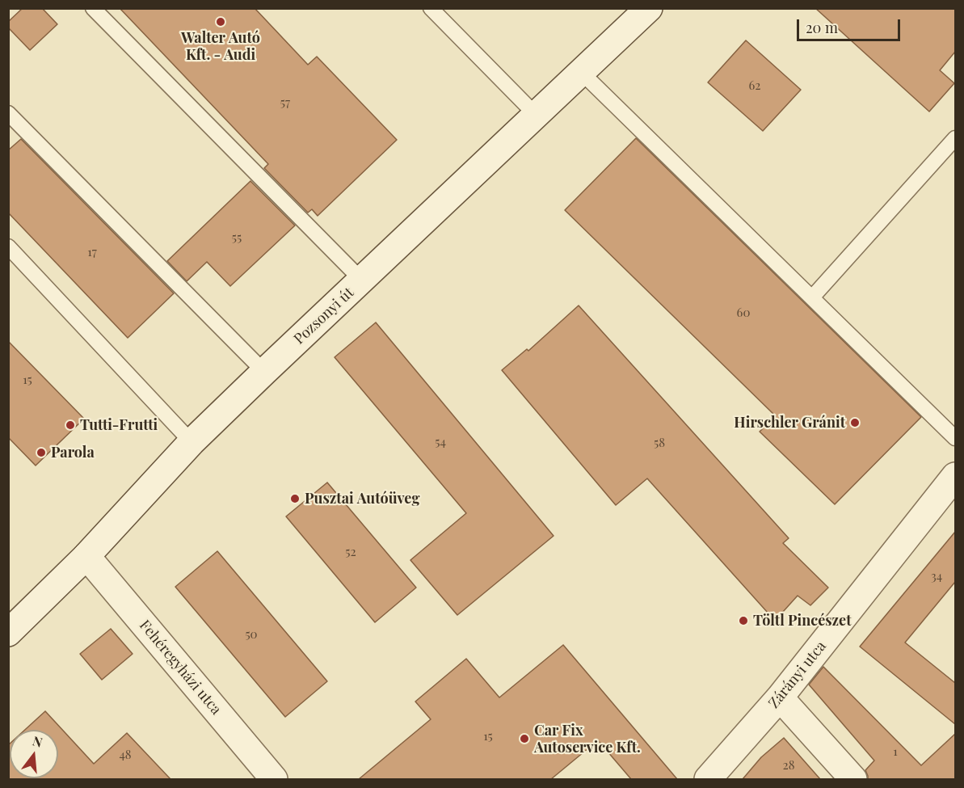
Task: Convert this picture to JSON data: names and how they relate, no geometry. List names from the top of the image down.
{
  "streets": {
    "main road": ["Pozsonyi út", "Fehéregyházi utca", "Zárányi utca"]
  },
  "crossings": [
    ["Pozsonyi út", "Fehéregyházi utca"]
  ],
  "places": [
    "Walter Autó Kft. - Audi",
    "Hirschler Gránit",
    "Tutti-Frutti",
    "Parola",
    "Pusztai Autóüveg",
    "Töltl Pincészet",
    "Car Fix Autoservice Kft."
  ],
  "house_numbers": [
    "62",
    "57",
    "55",
    "17",
    "60",
    "15",
    "54",
    "58",
    "52",
    "34",
    "50",
    "15",
    "1",
    "48",
    "28"
  ],
  "scale_bar": "20 m",
  "north": "top"
}
